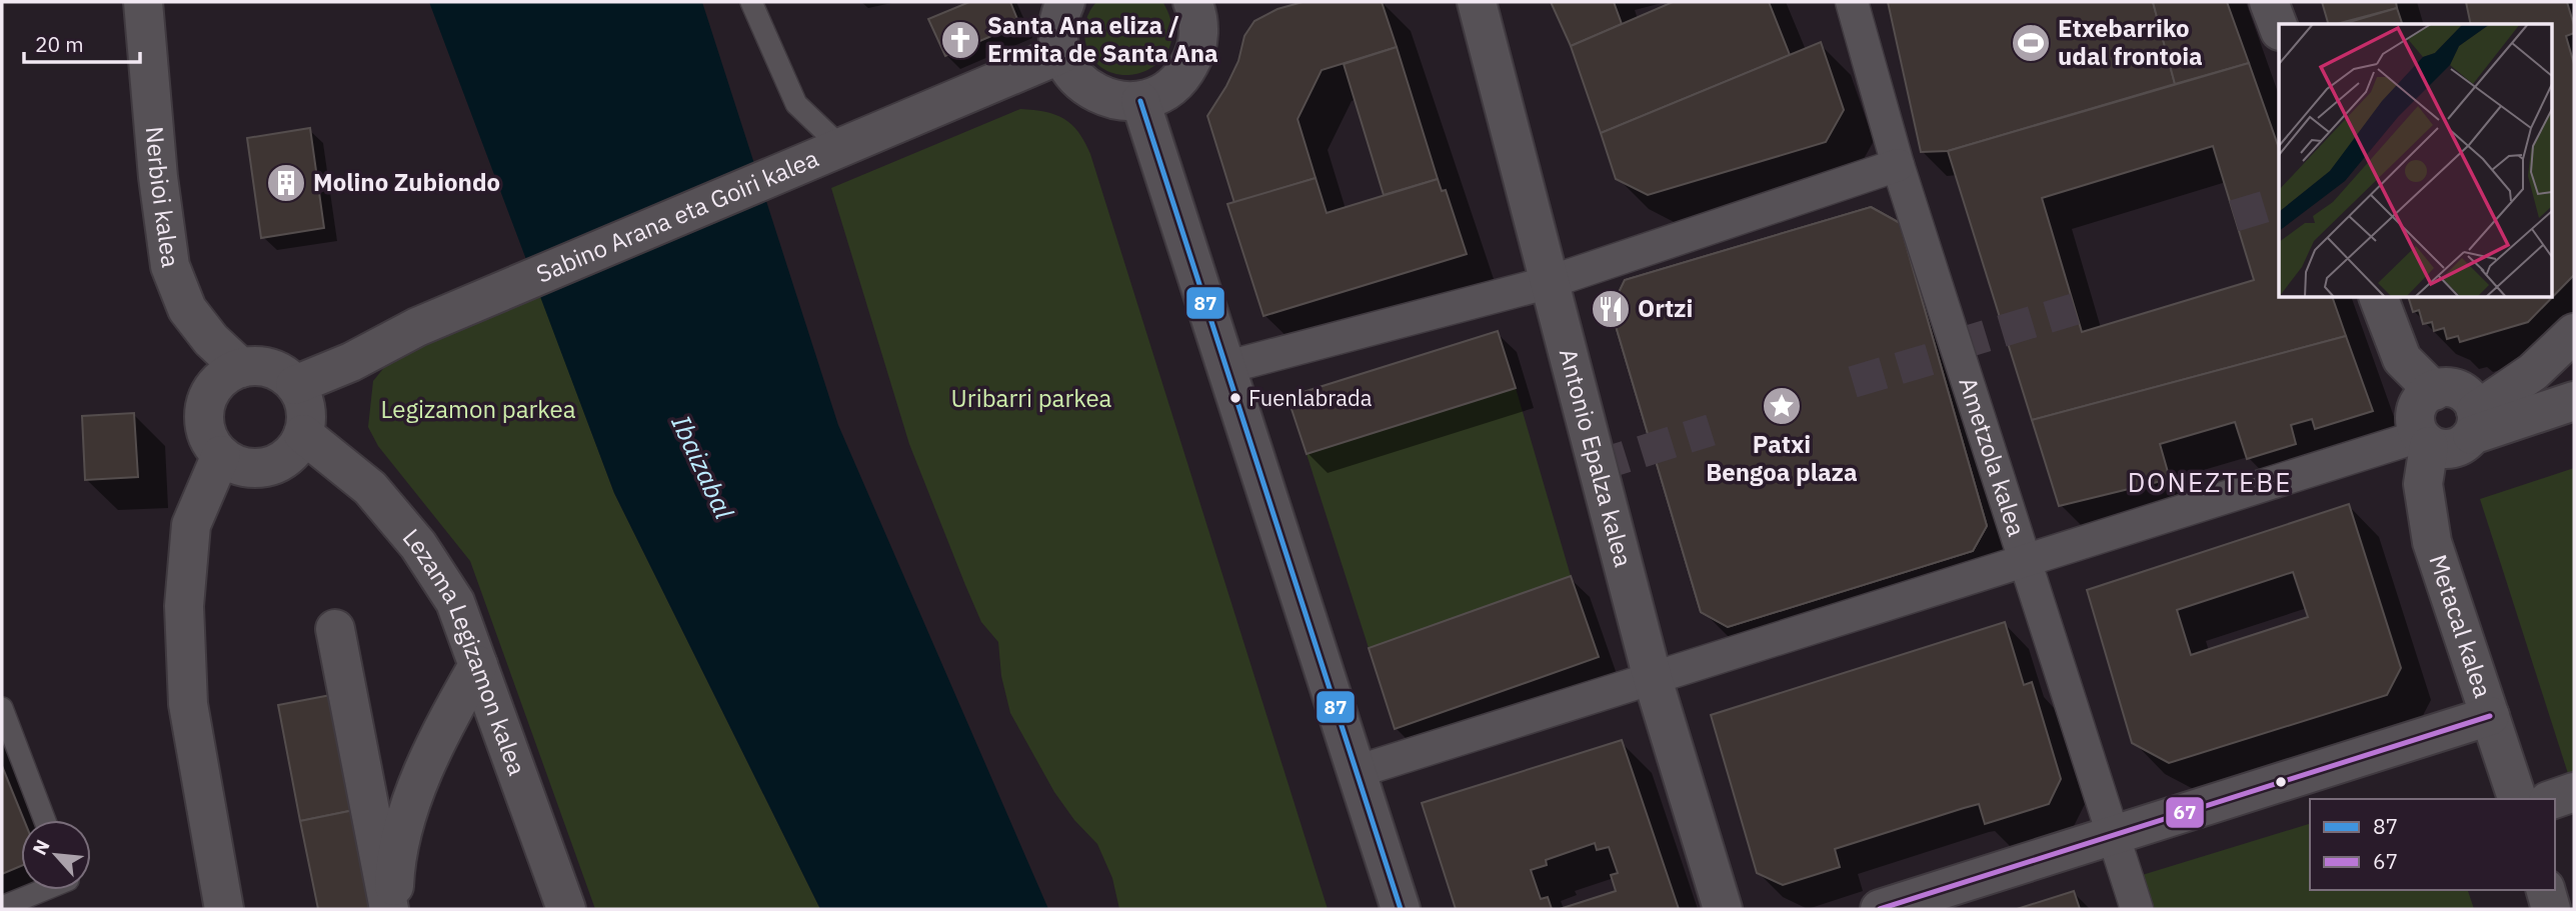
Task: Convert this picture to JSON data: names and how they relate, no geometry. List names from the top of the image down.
{
  "streets": {
    "street": [
      "Nerbioi kalea",
      "Sabino Arana eta Goiri kalea",
      "Ametzola kalea",
      "Antonio Epalza kalea",
      "Metacal kalea",
      "Lezama Legizamon kalea"
    ]
  },
  "crossings": [
    ["Nerbioi kalea", "Sabino Arana eta Goiri kalea"],
    ["Nerbioi kalea", "Lezama Legizamon kalea"],
    ["Sabino Arana eta Goiri kalea", "Lezama Legizamon kalea"]
  ],
  "districts": ["DONEZTEBE"],
  "water": ["Ibaizabal"],
  "parks": ["Uribarri parkea", "Legizamon parkea"],
  "places": {
    "church": ["Santa Ana eliza / Ermita de Santa Ana"],
    "sports": ["Etxebarriko udal frontoia"],
    "building": ["Molino Zubiondo"],
    "restaurant": ["Ortzi"],
    "other": ["Fuenlabrada"],
    "place": ["Patxi Bengoa plaza"]
  },
  "lines": ["transit line 87", "transit line 67"],
  "legend": ["87", "67"],
  "scale_bar": "20 m",
  "north": "top left"
}
